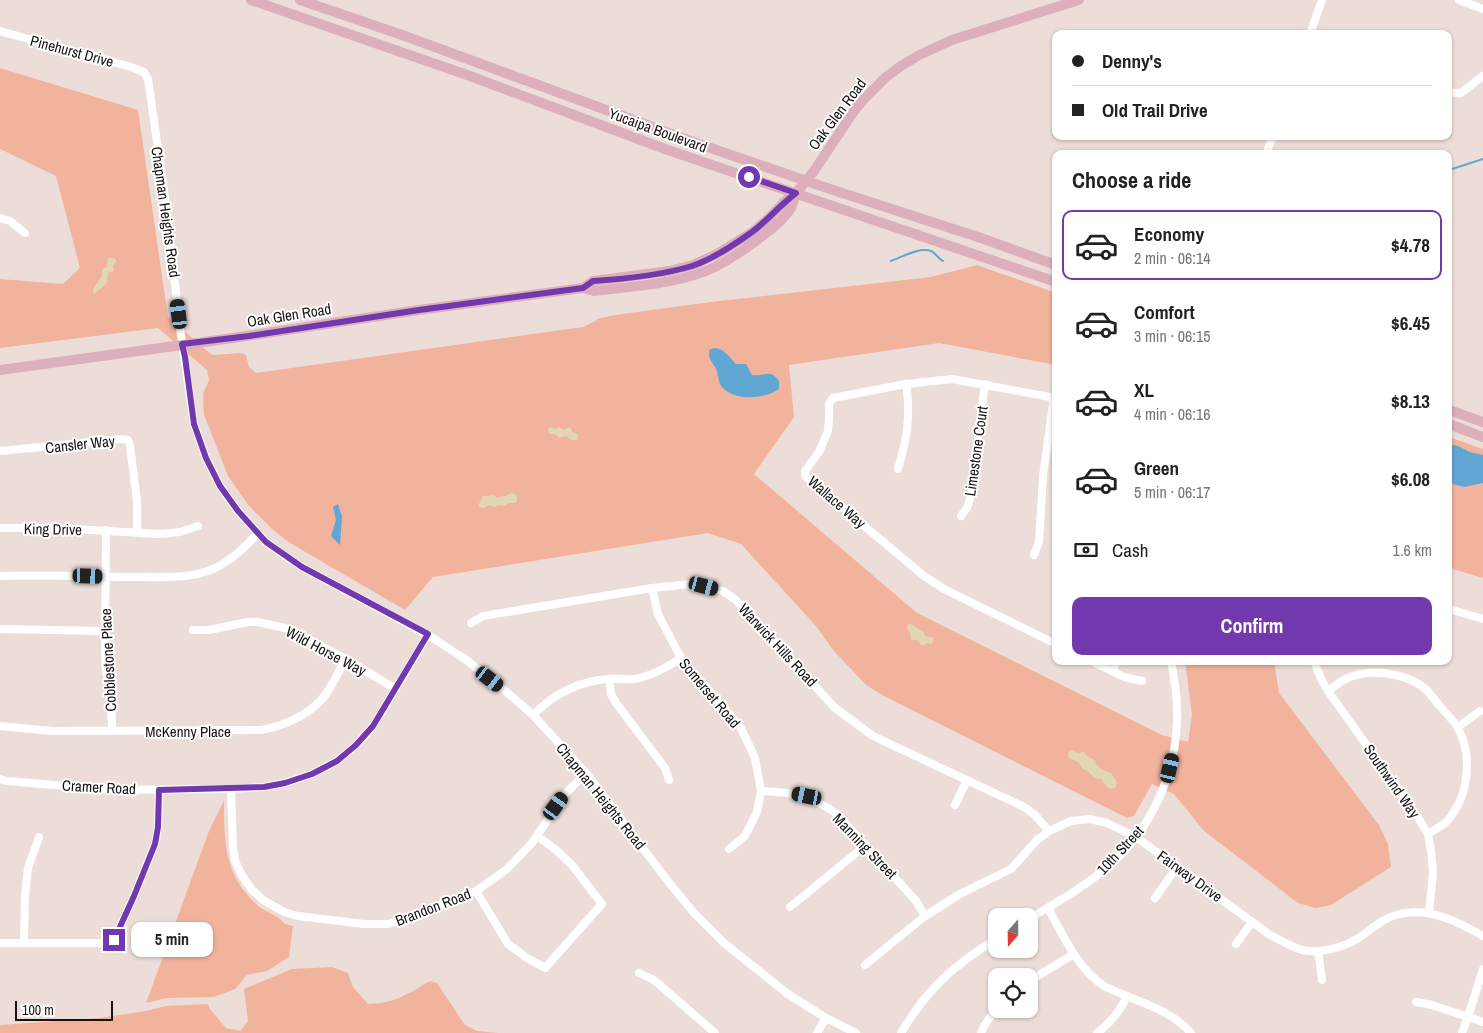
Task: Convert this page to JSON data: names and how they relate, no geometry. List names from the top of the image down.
{
  "streets": {
    "main road": ["Oak Glen Road", "Yucaipa Boulevard"],
    "street": [
      "Pinehurst Drive",
      "Chapman Heights Road",
      "Cansler Way",
      "Limestone Court",
      "Wallace Way",
      "King Drive",
      "Warwick Hills Road",
      "Wild Horse Way",
      "Cobblestone Place",
      "Somerset Road",
      "McKenny Place",
      "Southwind Way",
      "Cramer Road",
      "Manning Street",
      "10th Street",
      "Fairway Drive",
      "Brandon Road"
    ]
  },
  "crossings": [
    ["Pinehurst Drive", "Chapman Heights Road"],
    ["Oak Glen Road", "Yucaipa Boulevard"],
    ["Oak Glen Road", "Chapman Heights Road"],
    ["Chapman Heights Road", "Cramer Road"],
    ["Chapman Heights Road", "Brandon Road"],
    ["Cansler Way", "King Drive"],
    ["Limestone Court", "Wallace Way"],
    ["King Drive", "Cobblestone Place"],
    ["Warwick Hills Road", "Somerset Road"],
    ["Warwick Hills Road", "Fairway Drive"],
    ["Wild Horse Way", "McKenny Place"],
    ["Wild Horse Way", "Cramer Road"],
    ["Cobblestone Place", "McKenny Place"],
    ["Somerset Road", "Manning Street"],
    ["Southwind Way", "Fairway Drive"],
    ["Cramer Road", "Brandon Road"],
    ["Manning Street", "Fairway Drive"],
    ["10th Street", "Fairway Drive"]
  ],
  "scale_bar": "100 m",
  "north": "bottom",
  "page": {
    "banner": ["Denny's", "Old Trail Drive"],
    "heading": "Choose a ride",
    "list": [
      {
        "name": "Economy",
        "note": "2 min · 06:14",
        "value": "$4.78"
      },
      {
        "name": "Comfort",
        "note": "3 min · 06:15",
        "value": "$6.45"
      },
      {
        "name": "XL",
        "note": "4 min · 06:16",
        "value": "$8.13"
      },
      {
        "name": "Green",
        "note": "5 min · 06:17",
        "value": "$6.08"
      }
    ],
    "pay": ["Cash", "1.6 km"],
    "buttons": "Confirm",
    "bubble": "5 min",
    "scale": "100 m"
  }
}
